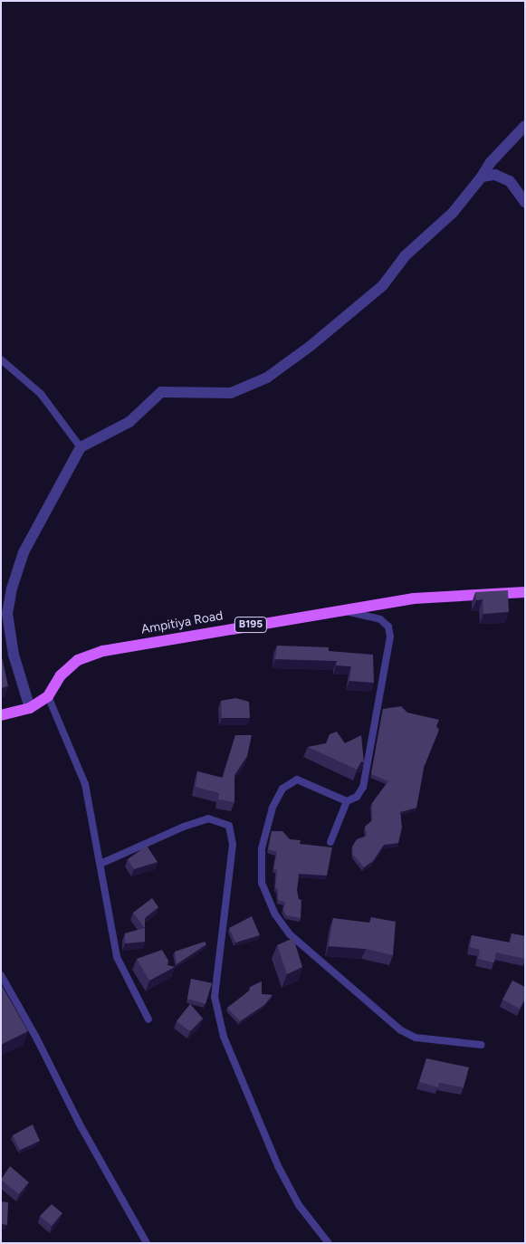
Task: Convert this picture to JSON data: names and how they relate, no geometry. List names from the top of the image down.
{
  "streets": {
    "main road": ["Ampitiya Road", "B195"]
  }
}
